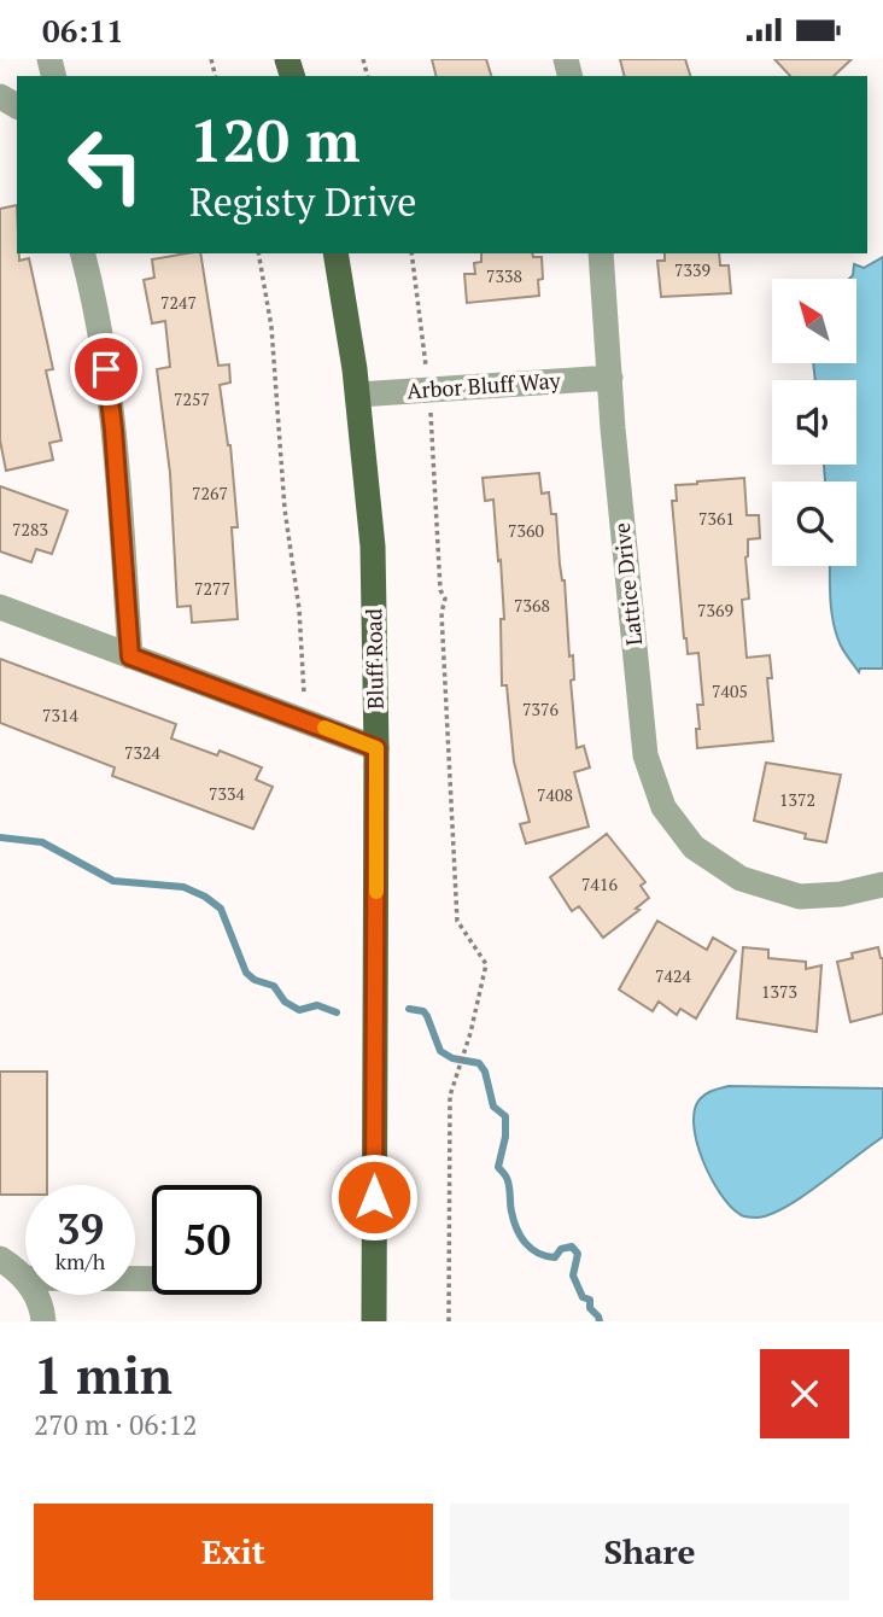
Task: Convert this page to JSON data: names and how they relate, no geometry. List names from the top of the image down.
{
  "streets": {
    "main road": ["Bluff Road"],
    "street": ["Arbor Bluff Way", "Lattice Drive"]
  },
  "crossings": [
    ["Arbor Bluff Way", "Lattice Drive"],
    ["Arbor Bluff Way", "Bluff Road"]
  ],
  "house_numbers": [
    "7339",
    "7338",
    "7247",
    "7257",
    "7267",
    "7361",
    "7283",
    "7360",
    "7277",
    "7368",
    "7369",
    "7405",
    "7376",
    "7314",
    "7324",
    "7334",
    "7408",
    "1372",
    "7416",
    "7424",
    "1373"
  ],
  "north": "top left",
  "page": {
    "status": "06:11",
    "turn": ["120 m", "Registy Drive"],
    "speed": "39 km/h",
    "limit": "50",
    "heading": ["1 min", "270 m · 06:12"],
    "buttons": ["Exit", "Share"]
  }
}
